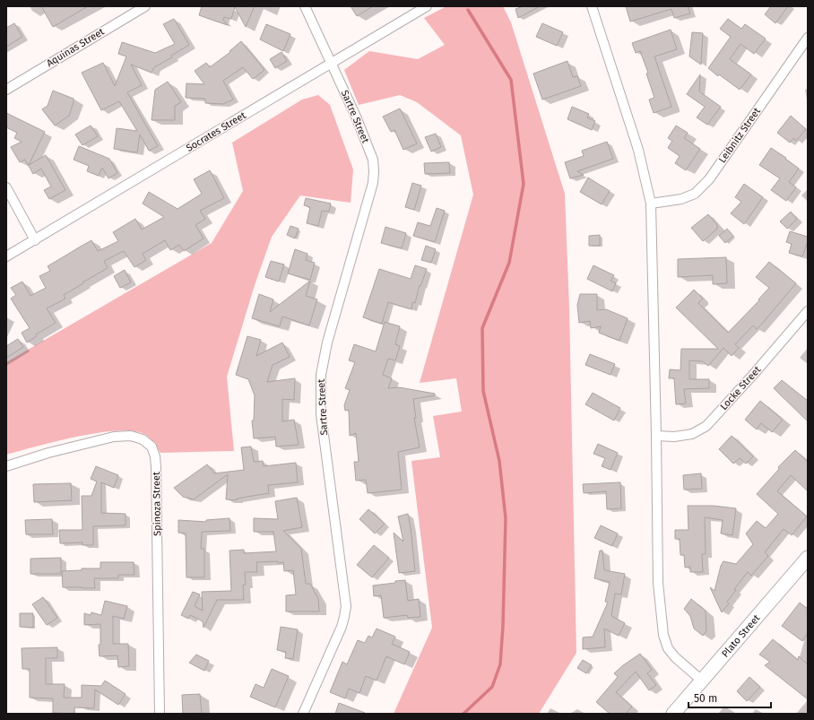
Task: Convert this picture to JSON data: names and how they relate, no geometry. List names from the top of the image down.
{
  "streets": {
    "street": [
      "Aquinas Street",
      "Sartre Street",
      "Socrates Street",
      "Leibnitz Street",
      "Locke Street",
      "Spinoza Street",
      "Plato Street"
    ]
  },
  "crossings": [
    ["Sartre Street", "Socrates Street"]
  ],
  "scale_bar": "50 m"
}
